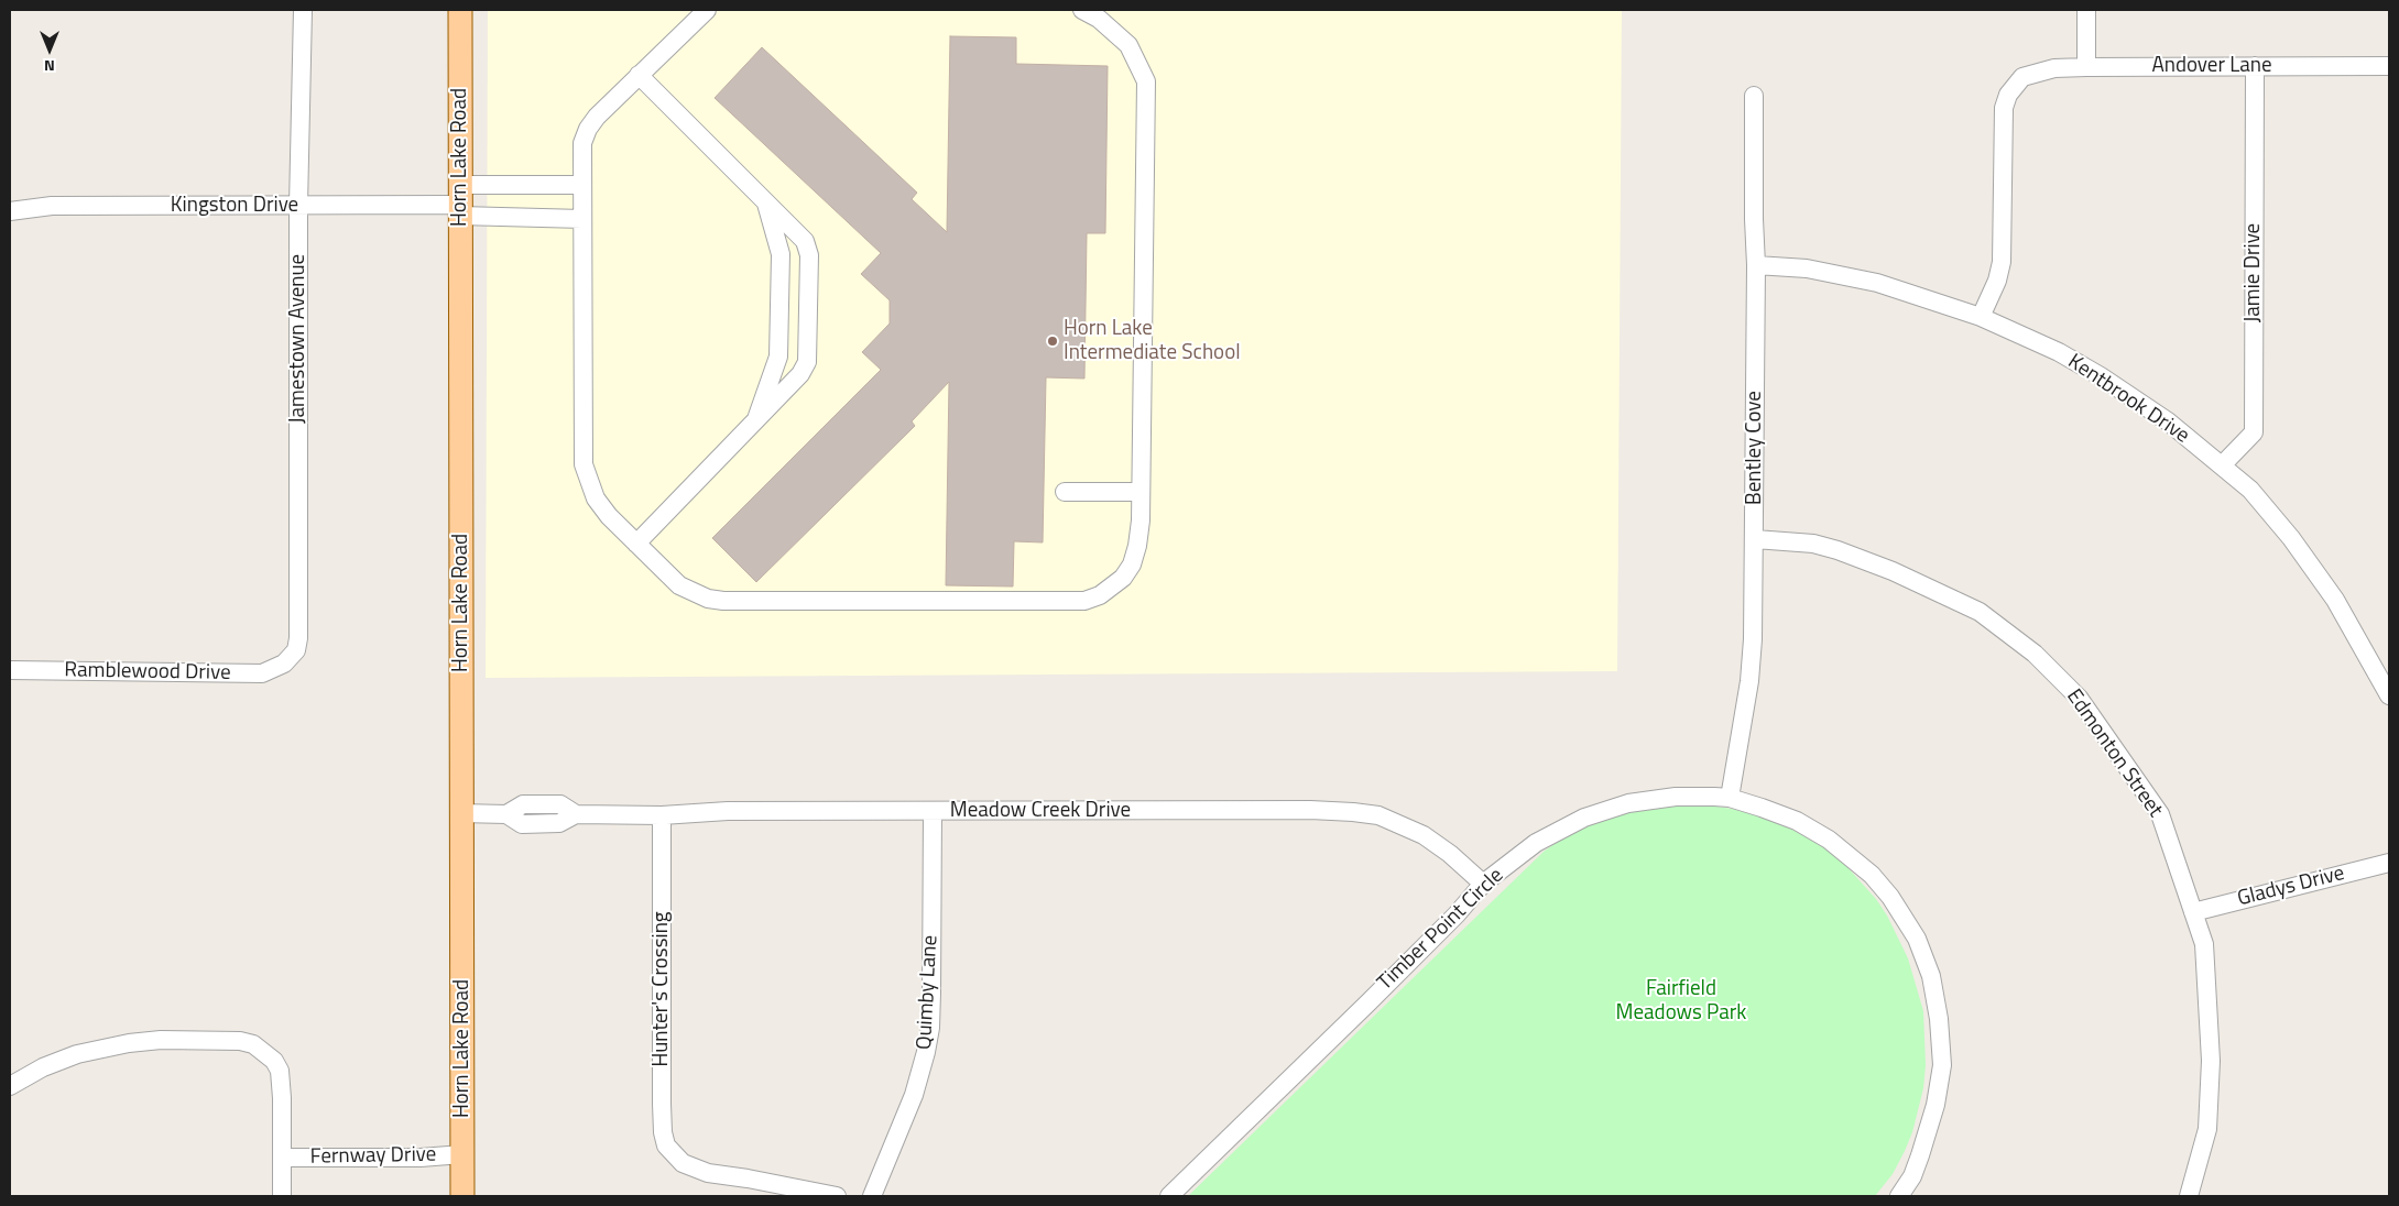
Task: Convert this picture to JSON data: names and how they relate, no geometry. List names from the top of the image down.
{
  "streets": {
    "main road": ["Horn Lake Road"],
    "street": [
      "Andover Lane",
      "Kingston Drive",
      "Jamie Drive",
      "Jamestown Avenue",
      "Kentbrook Drive",
      "Bentley Cove",
      "Ramblewood Drive",
      "Edmonton Street",
      "Meadow Creek Drive",
      "Gladys Drive",
      "Timber Point Circle",
      "Hunter's Crossing",
      "Quimby Lane",
      "Fernway Drive"
    ]
  },
  "crossings": [
    ["Andover Lane", "Jamie Drive"],
    ["Andover Lane", "Kentbrook Drive"],
    ["Horn Lake Road", "Kingston Drive"],
    ["Horn Lake Road", "Meadow Creek Drive"],
    ["Horn Lake Road", "Fernway Drive"],
    ["Kingston Drive", "Jamestown Avenue"],
    ["Jamie Drive", "Kentbrook Drive"],
    ["Jamestown Avenue", "Ramblewood Drive"],
    ["Kentbrook Drive", "Bentley Cove"],
    ["Bentley Cove", "Edmonton Street"],
    ["Bentley Cove", "Timber Point Circle"],
    ["Edmonton Street", "Gladys Drive"],
    ["Meadow Creek Drive", "Timber Point Circle"],
    ["Meadow Creek Drive", "Hunter's Crossing"],
    ["Meadow Creek Drive", "Quimby Lane"]
  ],
  "parks": ["Fairfield Meadows Park"],
  "places": ["Horn Lake Intermediate School"],
  "north": "bottom"
}
